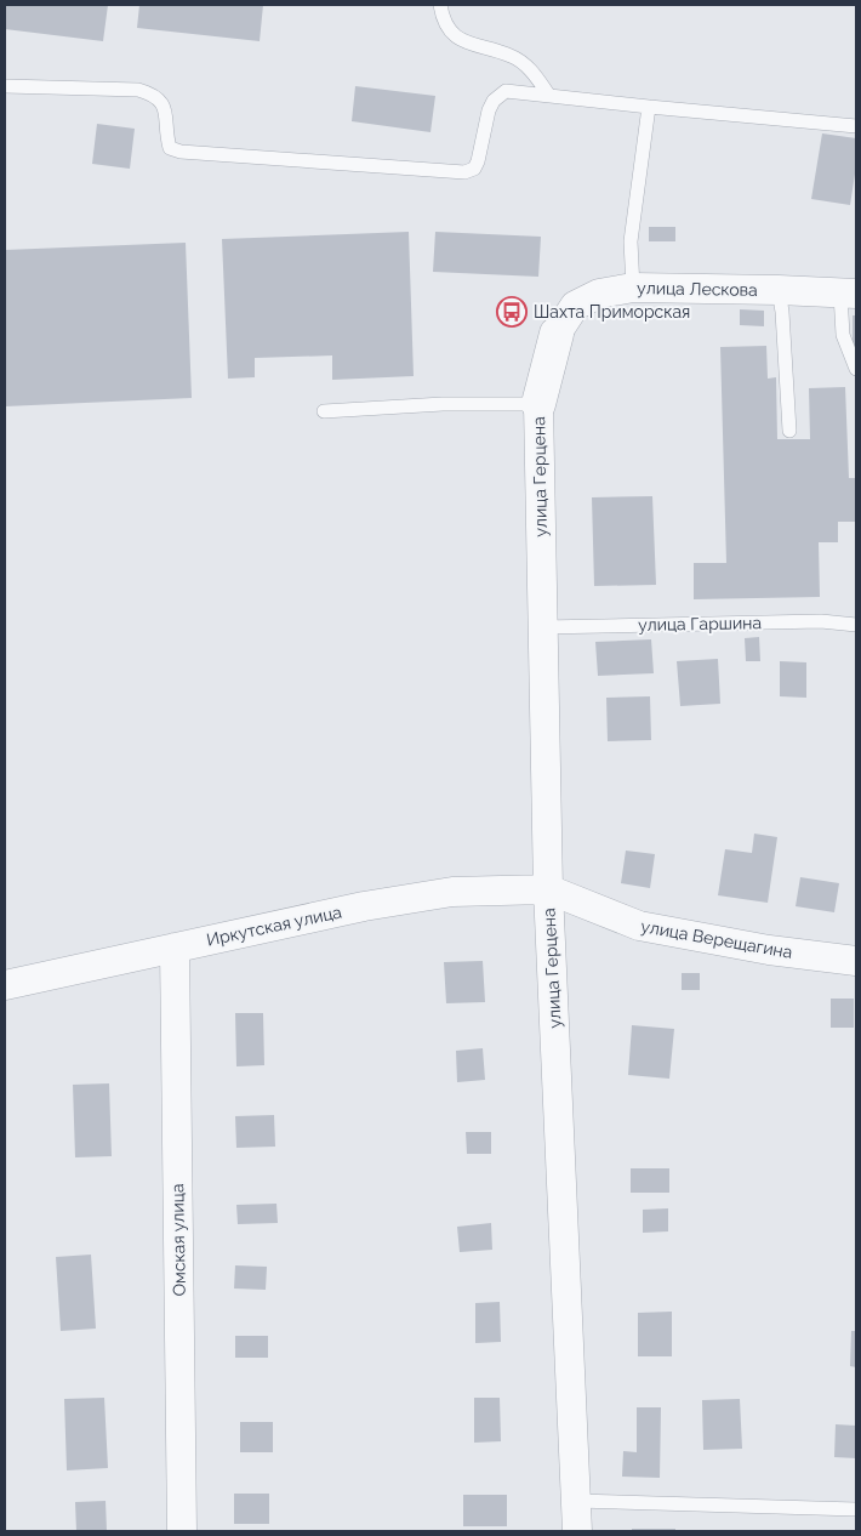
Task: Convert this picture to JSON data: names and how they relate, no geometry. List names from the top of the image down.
{
  "streets": {
    "street": [
      "улица Лескова",
      "улица Герцена",
      "Иркутская улица",
      "улица Верещагина",
      "Омская улица"
    ],
    "lane": ["улица Гаршина"]
  },
  "crossings": [
    ["улица Лескова", "улица Герцена"],
    ["улица Герцена", "улица Гаршина"],
    ["улица Герцена", "Иркутская улица"],
    ["улица Герцена", "улица Верещагина"],
    ["Иркутская улица", "улица Верещагина"],
    ["Иркутская улица", "Омская улица"]
  ],
  "places": {
    "bus stop": ["Шахта Приморская"]
  }
}
